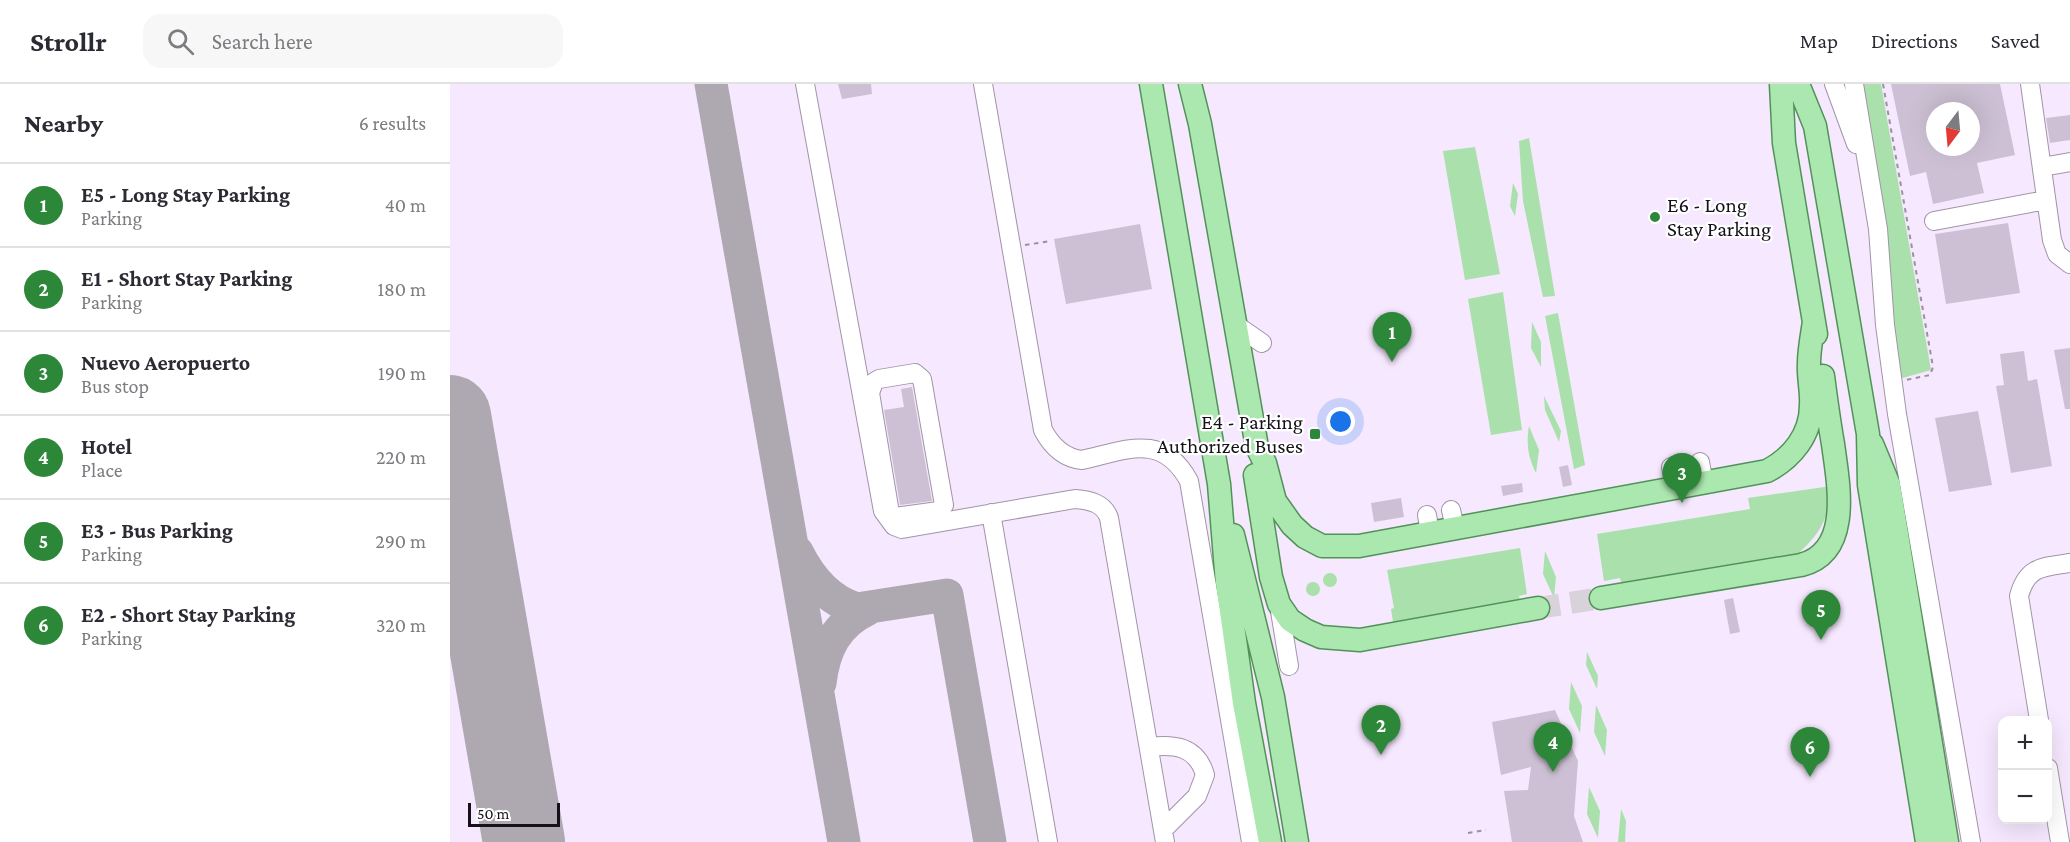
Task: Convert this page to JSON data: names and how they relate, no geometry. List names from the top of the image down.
{
  "places": {
    "other": ["E6 - Long Stay Parking"],
    "transit": ["E4 - Parking Authorized Buses"]
  },
  "scale_bar": "50 m",
  "north": "bottom",
  "page": {
    "header": "Strollr",
    "search": "Search here",
    "nav": ["Map", "Directions", "Saved"],
    "heading": ["Nearby", "6 results"],
    "list": [
      {
        "mark": "1",
        "name": "E5 - Long Stay Parking",
        "note": "Parking",
        "value": "40 m"
      },
      {
        "mark": "2",
        "name": "E1 - Short Stay Parking",
        "note": "Parking",
        "value": "180 m"
      },
      {
        "mark": "3",
        "name": "Nuevo Aeropuerto",
        "note": "Bus stop",
        "value": "190 m"
      },
      {
        "mark": "4",
        "name": "Hotel",
        "note": "Place",
        "value": "220 m"
      },
      {
        "mark": "5",
        "name": "E3 - Bus Parking",
        "note": "Parking",
        "value": "290 m"
      },
      {
        "mark": "6",
        "name": "E2 - Short Stay Parking",
        "note": "Parking",
        "value": "320 m"
      }
    ],
    "pins": [
      "1",
      "3",
      "5",
      "2",
      "4",
      "6"
    ],
    "map_buttons": ["+", "−"],
    "scale": "50 m"
  }
}
